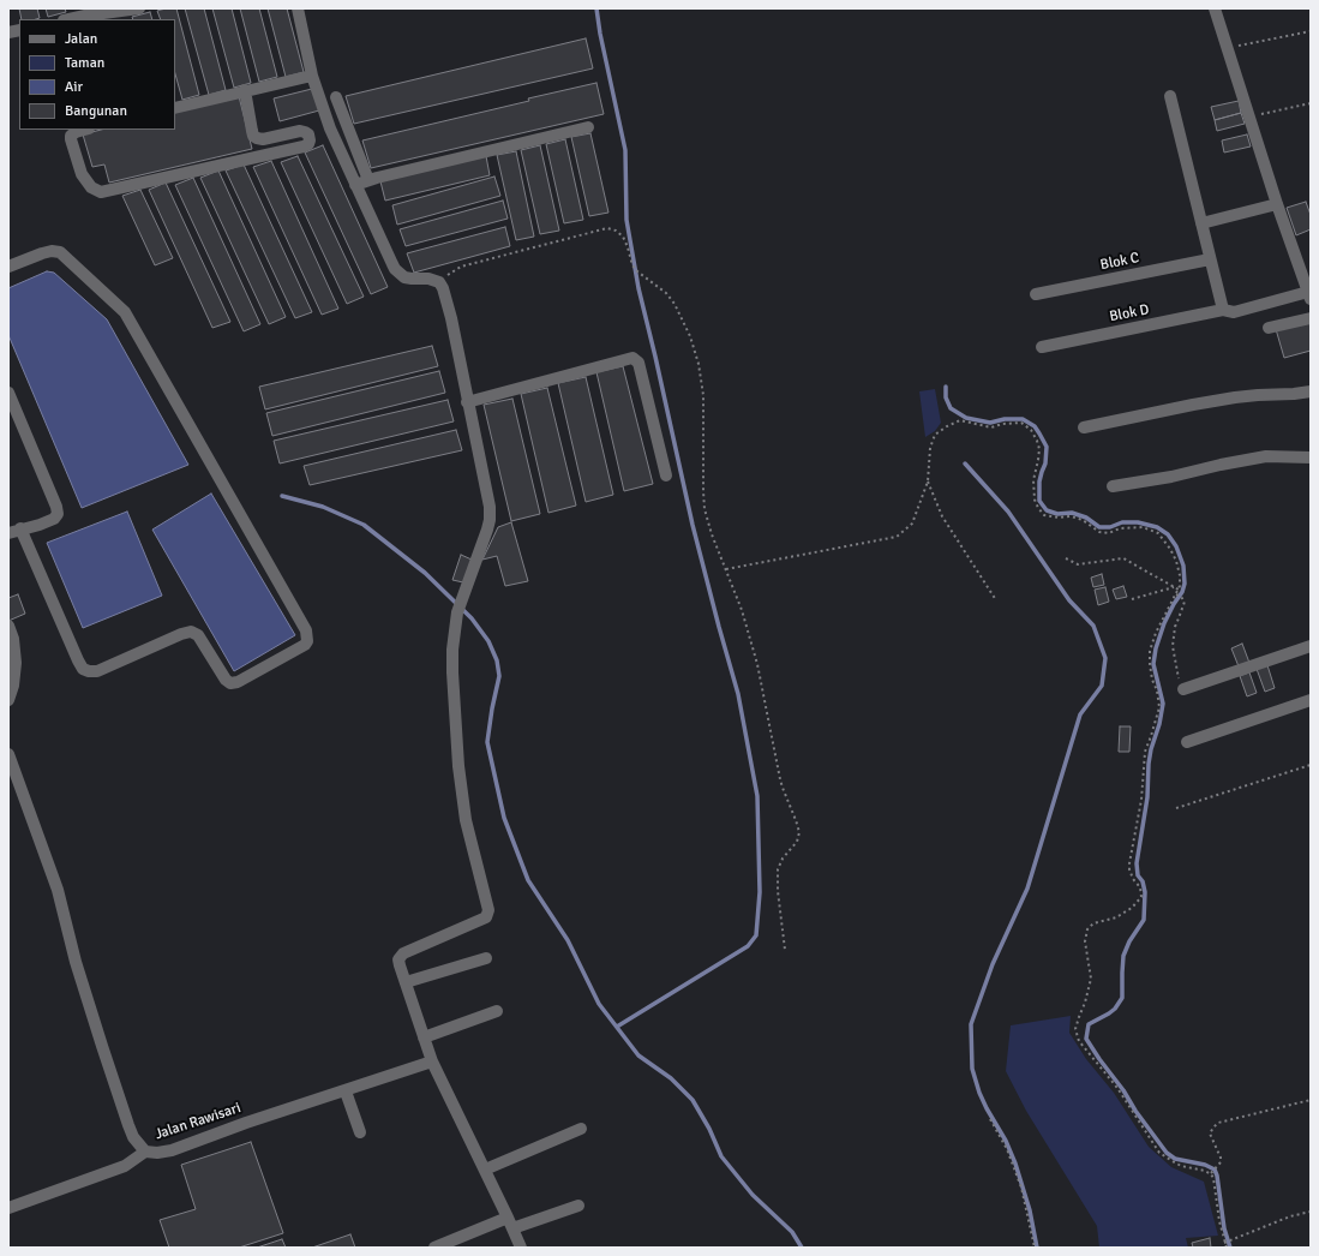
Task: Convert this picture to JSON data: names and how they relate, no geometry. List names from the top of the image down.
{
  "streets": {
    "street": ["Blok C", "Blok D", "Jalan Rawisari"]
  },
  "legend": [
    "Jalan",
    "Taman",
    "Air",
    "Bangunan"
  ]
}
